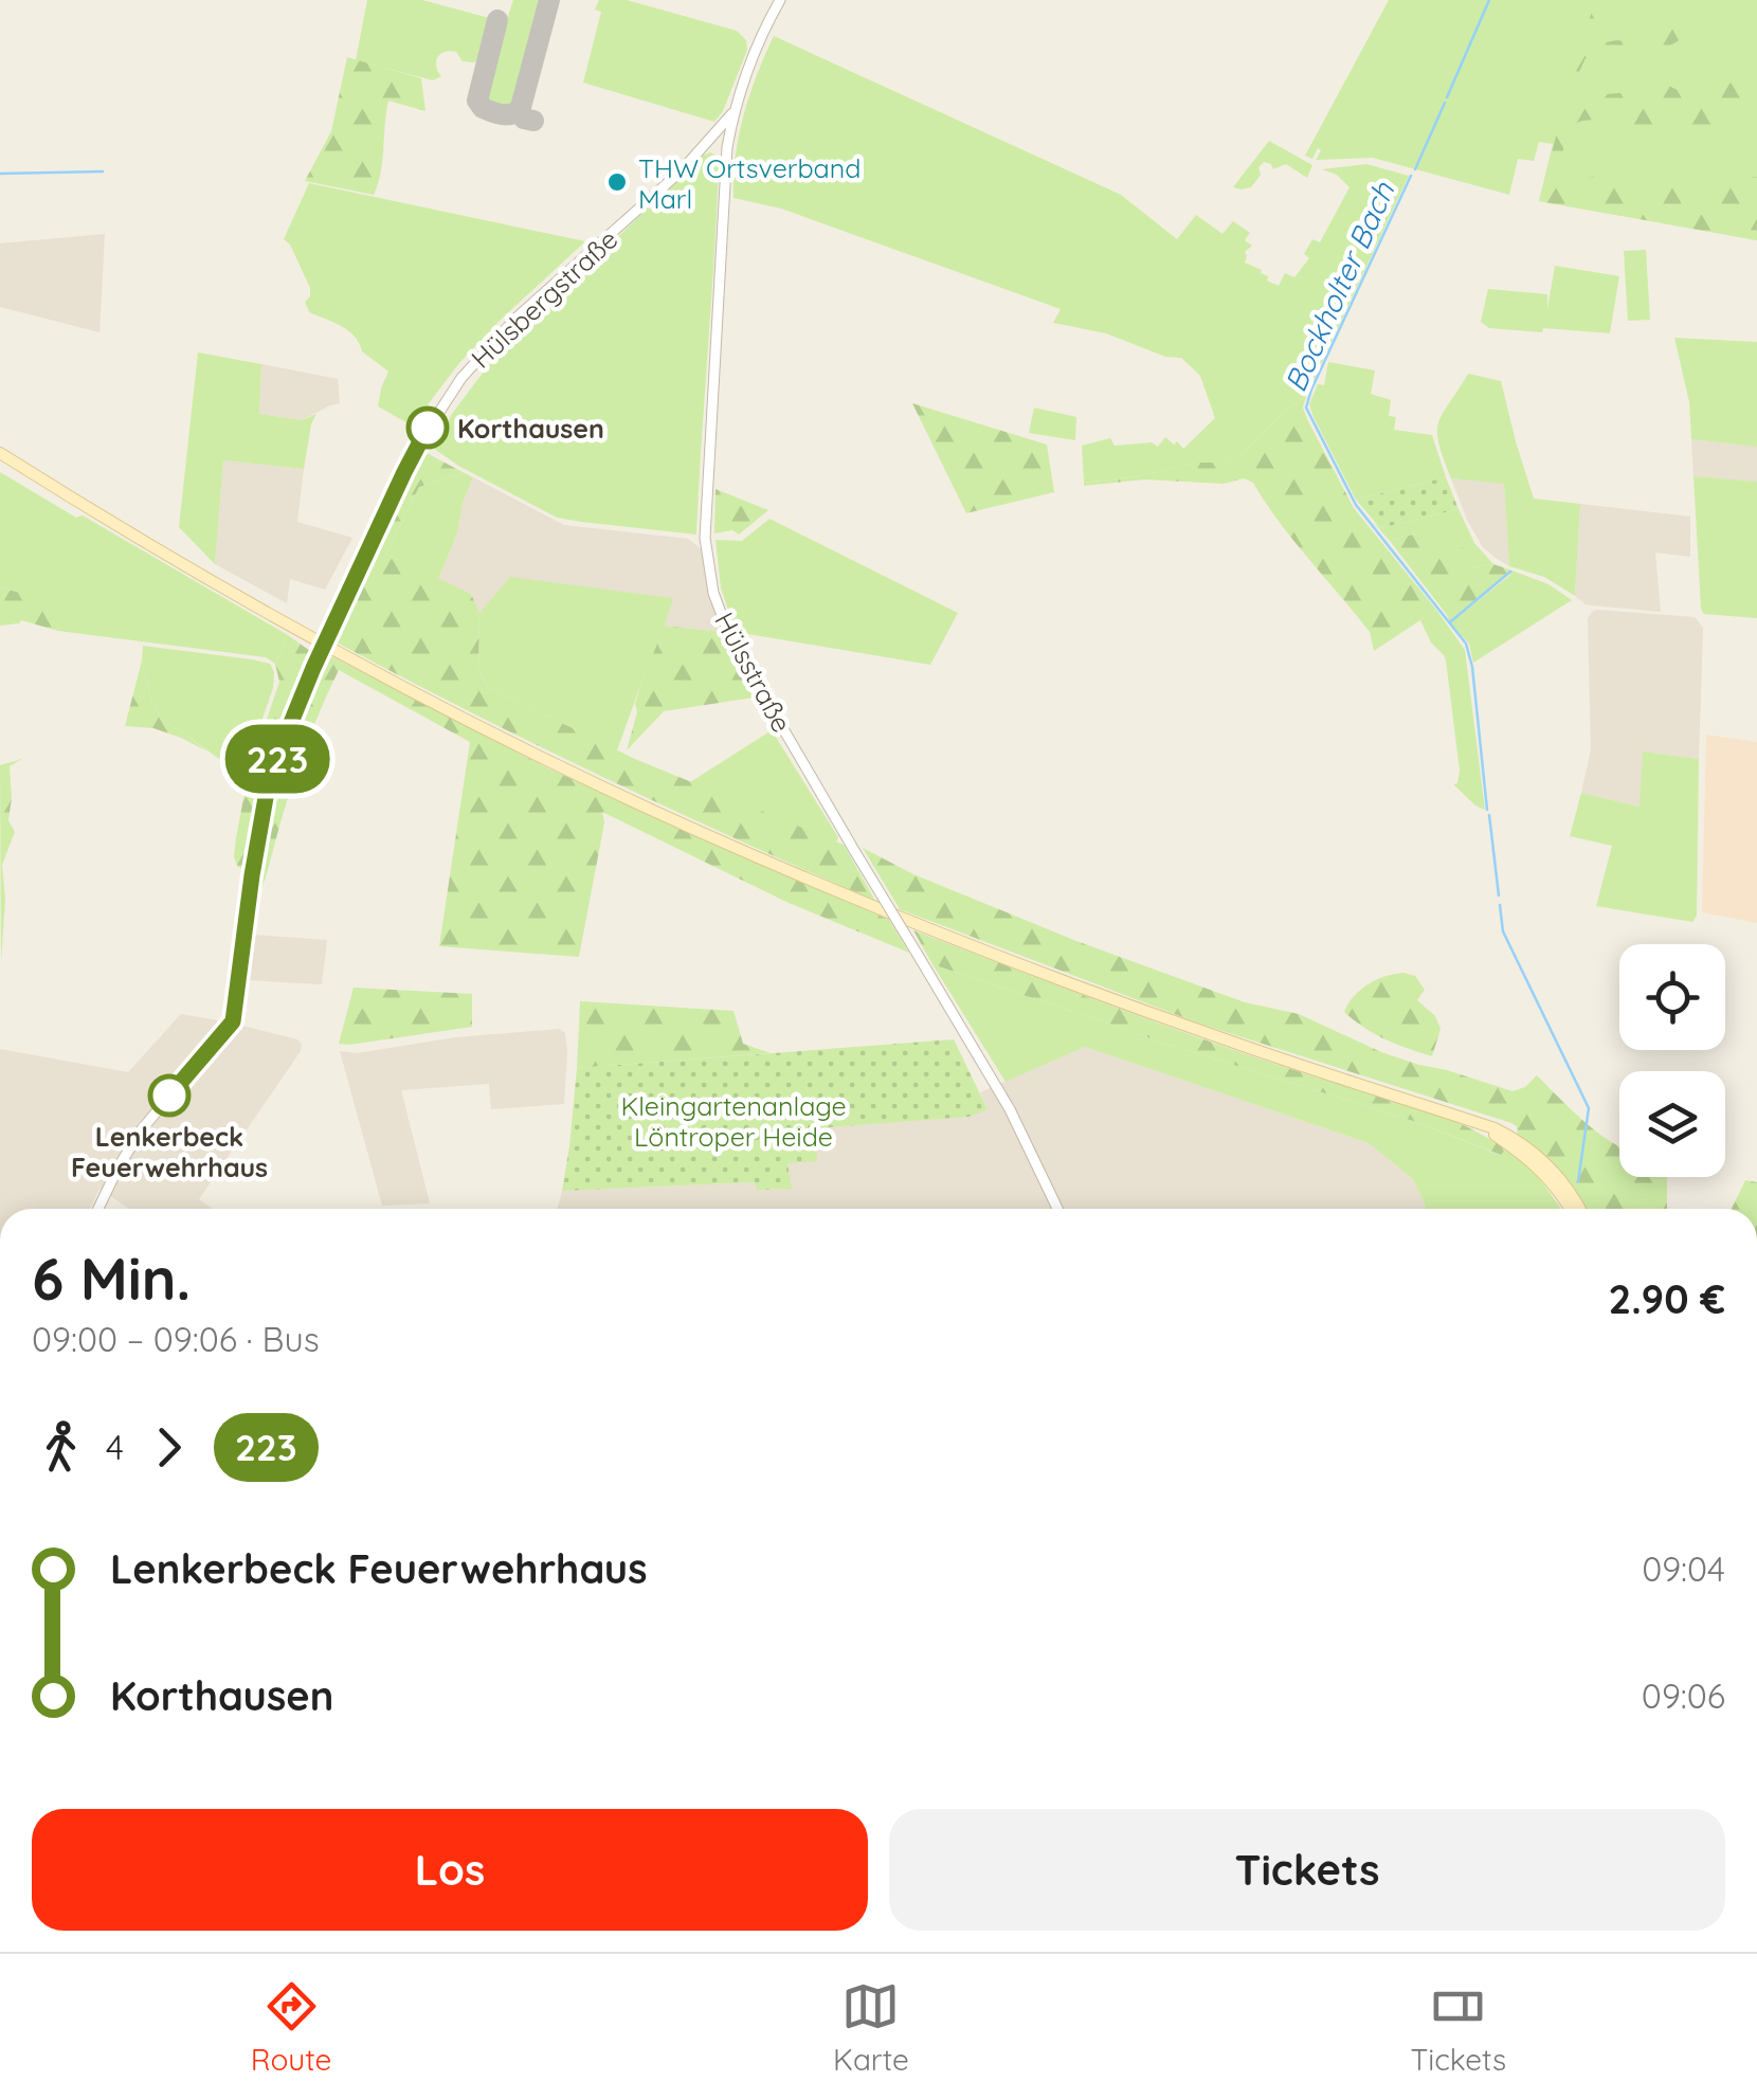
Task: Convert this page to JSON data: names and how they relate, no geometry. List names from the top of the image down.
{
  "streets": {
    "street": ["Hülsbergstraße", "Hülsstraße"]
  },
  "crossings": [
    ["Hülsbergstraße", "Hülsstraße"]
  ],
  "water": ["Bockholter Bach"],
  "parks": ["Kleingartenanlage Löntroper Heide"],
  "places": ["THW Ortsverband Marl", "Korthausen", "Lenkerbeck Feuerwehrhaus"],
  "lines": ["bus line 223"],
  "page": {
    "on_map": "223",
    "heading": ["6 Min.", "09:00 – 09:06 · Bus", "2.90 €"],
    "legs": ["4", "223"],
    "list": [
      {
        "name": "Lenkerbeck Feuerwehrhaus",
        "value": "09:04"
      },
      {
        "name": "Korthausen",
        "value": "09:06"
      }
    ],
    "buttons": ["Los", "Tickets"],
    "tabs": ["Route", "Karte", "Tickets"]
  }
}
